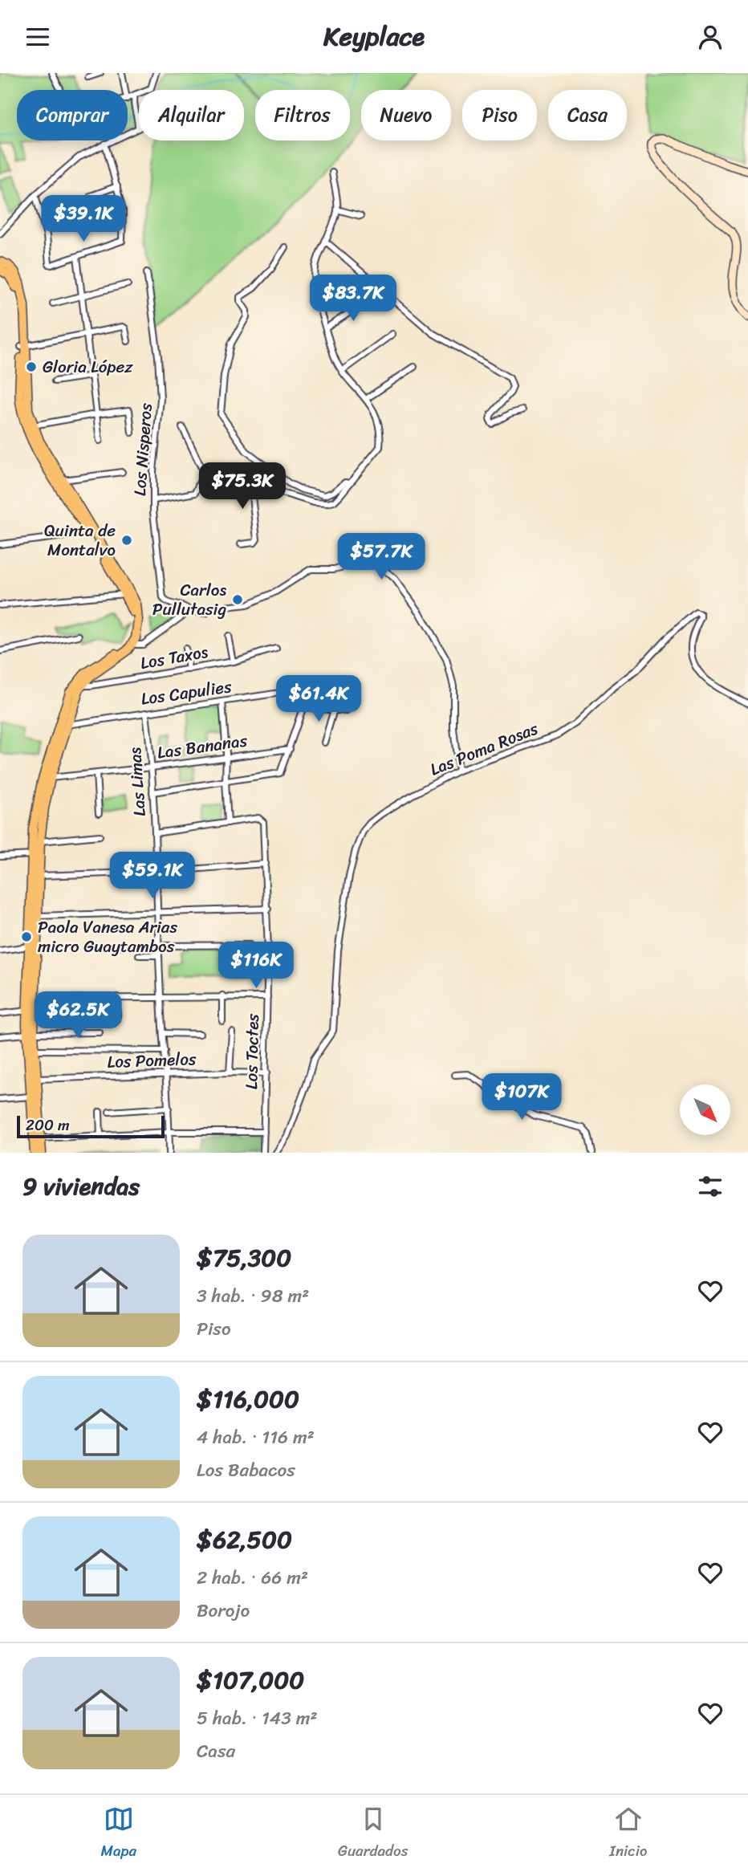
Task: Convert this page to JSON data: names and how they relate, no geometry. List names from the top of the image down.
{
  "streets": {
    "street": [
      "Los Nisperos",
      "Los Taxos",
      "Los Capulies",
      "Las Bananas",
      "Las Poma Rosas",
      "Las Limas",
      "Los Toctes",
      "Los Pomelos"
    ]
  },
  "crossings": [
    ["Los Capulies", "Las Limas"],
    ["Las Bananas", "Las Limas"],
    ["Las Limas", "Los Pomelos"],
    ["Los Toctes", "Los Pomelos"]
  ],
  "places": [
    "Gloria López",
    "Quinta de Montalvo",
    "Carlos Pullutasig",
    "Paola Vanesa Arias micro Guaytambos"
  ],
  "scale_bar": "200 m",
  "north": "bottom right",
  "page": {
    "header": "Keyplace",
    "chip": [
      "Comprar",
      "Alquilar",
      "Filtros",
      "Nuevo",
      "Piso",
      "Casa"
    ],
    "price": [
      "$39.1K",
      "$83.7K",
      "$75.3K",
      "$57.7K",
      "$61.4K",
      "$59.1K",
      "$116K",
      "$62.5K",
      "$107K"
    ],
    "scale": "200 m",
    "heading": "9 viviendas",
    "list": [
      {
        "name": "$75,300",
        "note": "3 hab. · 98 m² · Piso"
      },
      {
        "name": "$116,000",
        "note": "4 hab. · 116 m² · Los Babacos"
      },
      {
        "name": "$62,500",
        "note": "2 hab. · 66 m² · Borojo"
      },
      {
        "name": "$107,000",
        "note": "5 hab. · 143 m² · Casa"
      }
    ],
    "tabs": ["Mapa", "Guardados", "Inicio"]
  }
}
